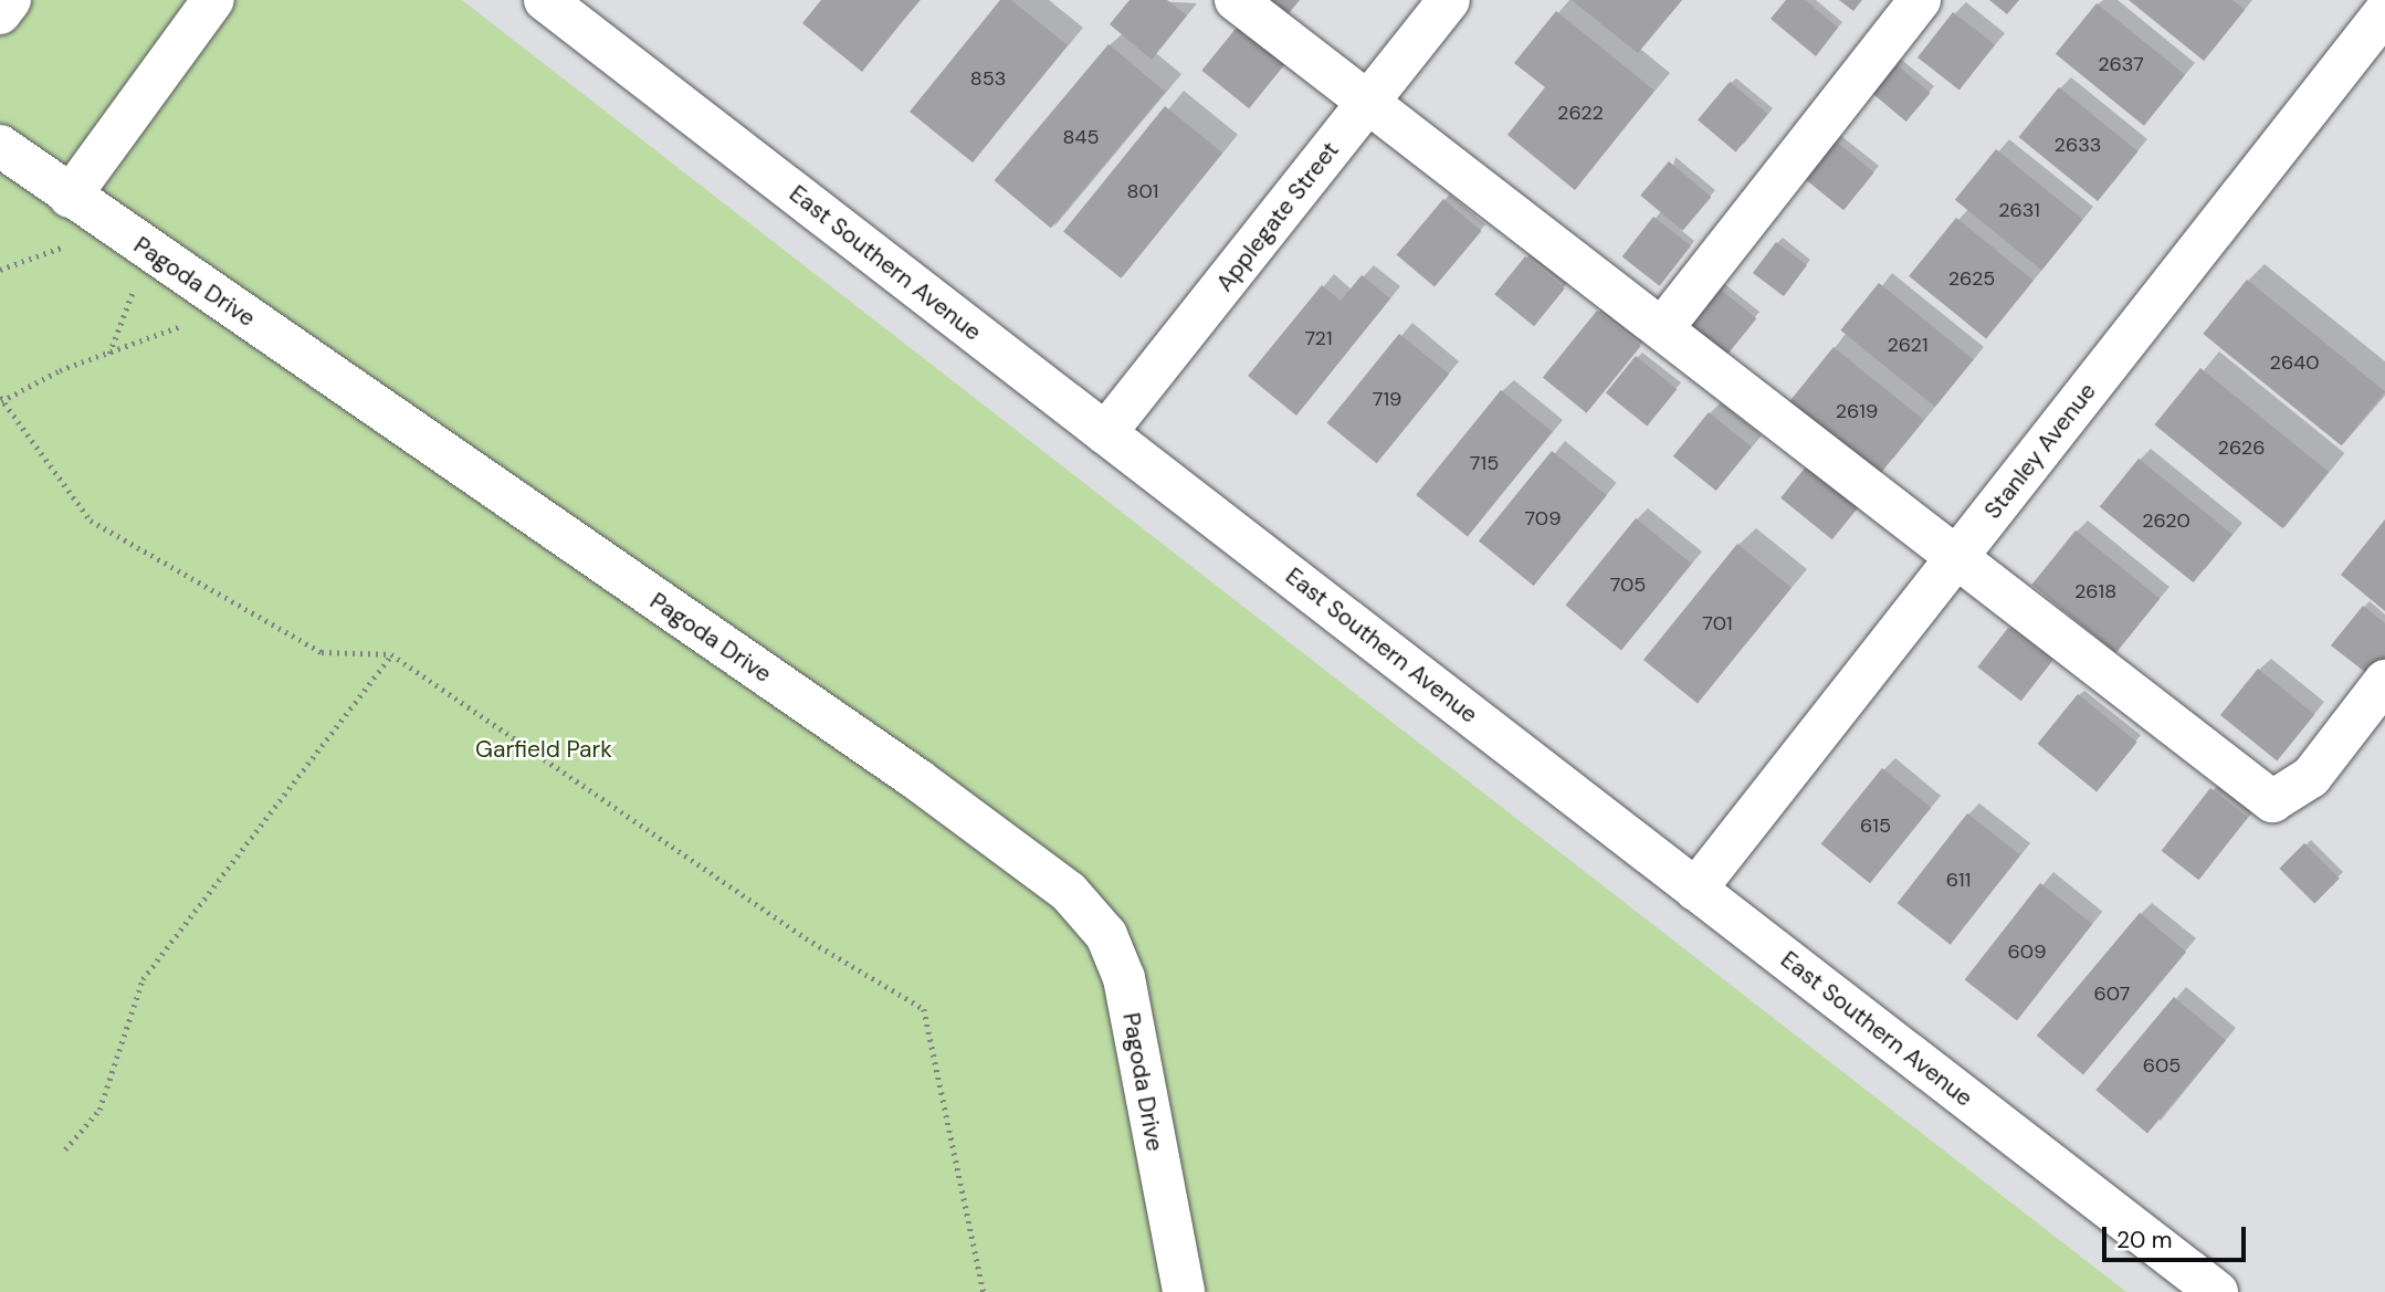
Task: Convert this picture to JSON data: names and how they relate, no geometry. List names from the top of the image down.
{
  "streets": {
    "street": [
      "Applegate Street",
      "East Southern Avenue",
      "Pagoda Drive",
      "Stanley Avenue"
    ]
  },
  "crossings": [
    ["Applegate Street", "East Southern Avenue"],
    ["East Southern Avenue", "Stanley Avenue"]
  ],
  "parks": ["Garfield Park"],
  "house_numbers": [
    "2637",
    "853",
    "2622",
    "845",
    "2633",
    "801",
    "2631",
    "2625",
    "721",
    "2621",
    "2640",
    "719",
    "2619",
    "2626",
    "715",
    "709",
    "2620",
    "705",
    "2618",
    "701",
    "615",
    "611",
    "609",
    "607",
    "605"
  ],
  "scale_bar": "20 m"
}
